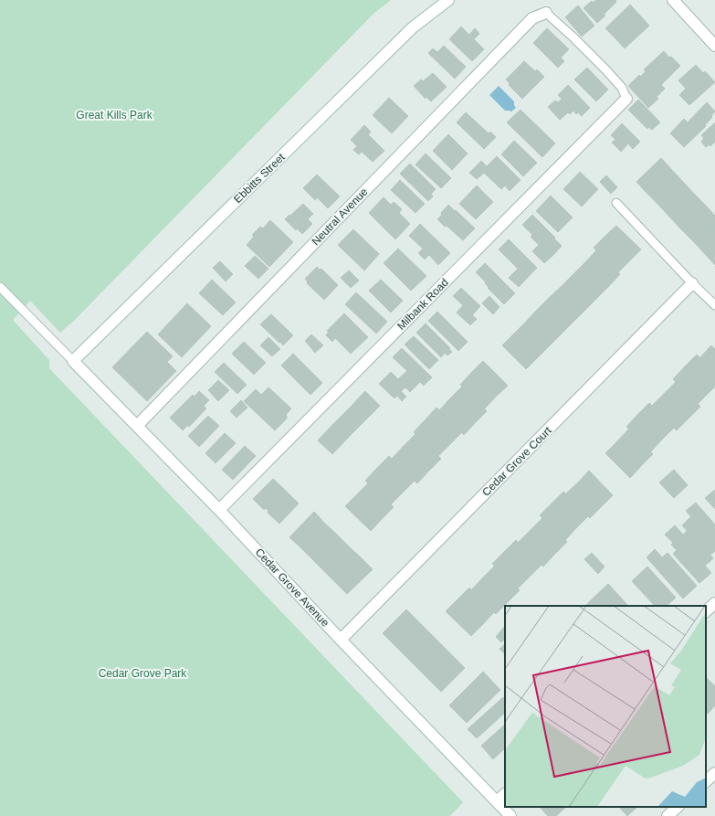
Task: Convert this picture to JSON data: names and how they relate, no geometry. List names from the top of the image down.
{
  "streets": {
    "street": [
      "Ebbitts Street",
      "Neutral Avenue",
      "Milbank Road",
      "Cedar Grove Court",
      "Cedar Grove Avenue"
    ]
  },
  "crossings": [
    ["Ebbitts Street", "Cedar Grove Avenue"],
    ["Neutral Avenue", "Cedar Grove Avenue"],
    ["Milbank Road", "Cedar Grove Avenue"],
    ["Cedar Grove Court", "Cedar Grove Avenue"]
  ],
  "parks": ["Great Kills Park", "Cedar Grove Park"]
}
